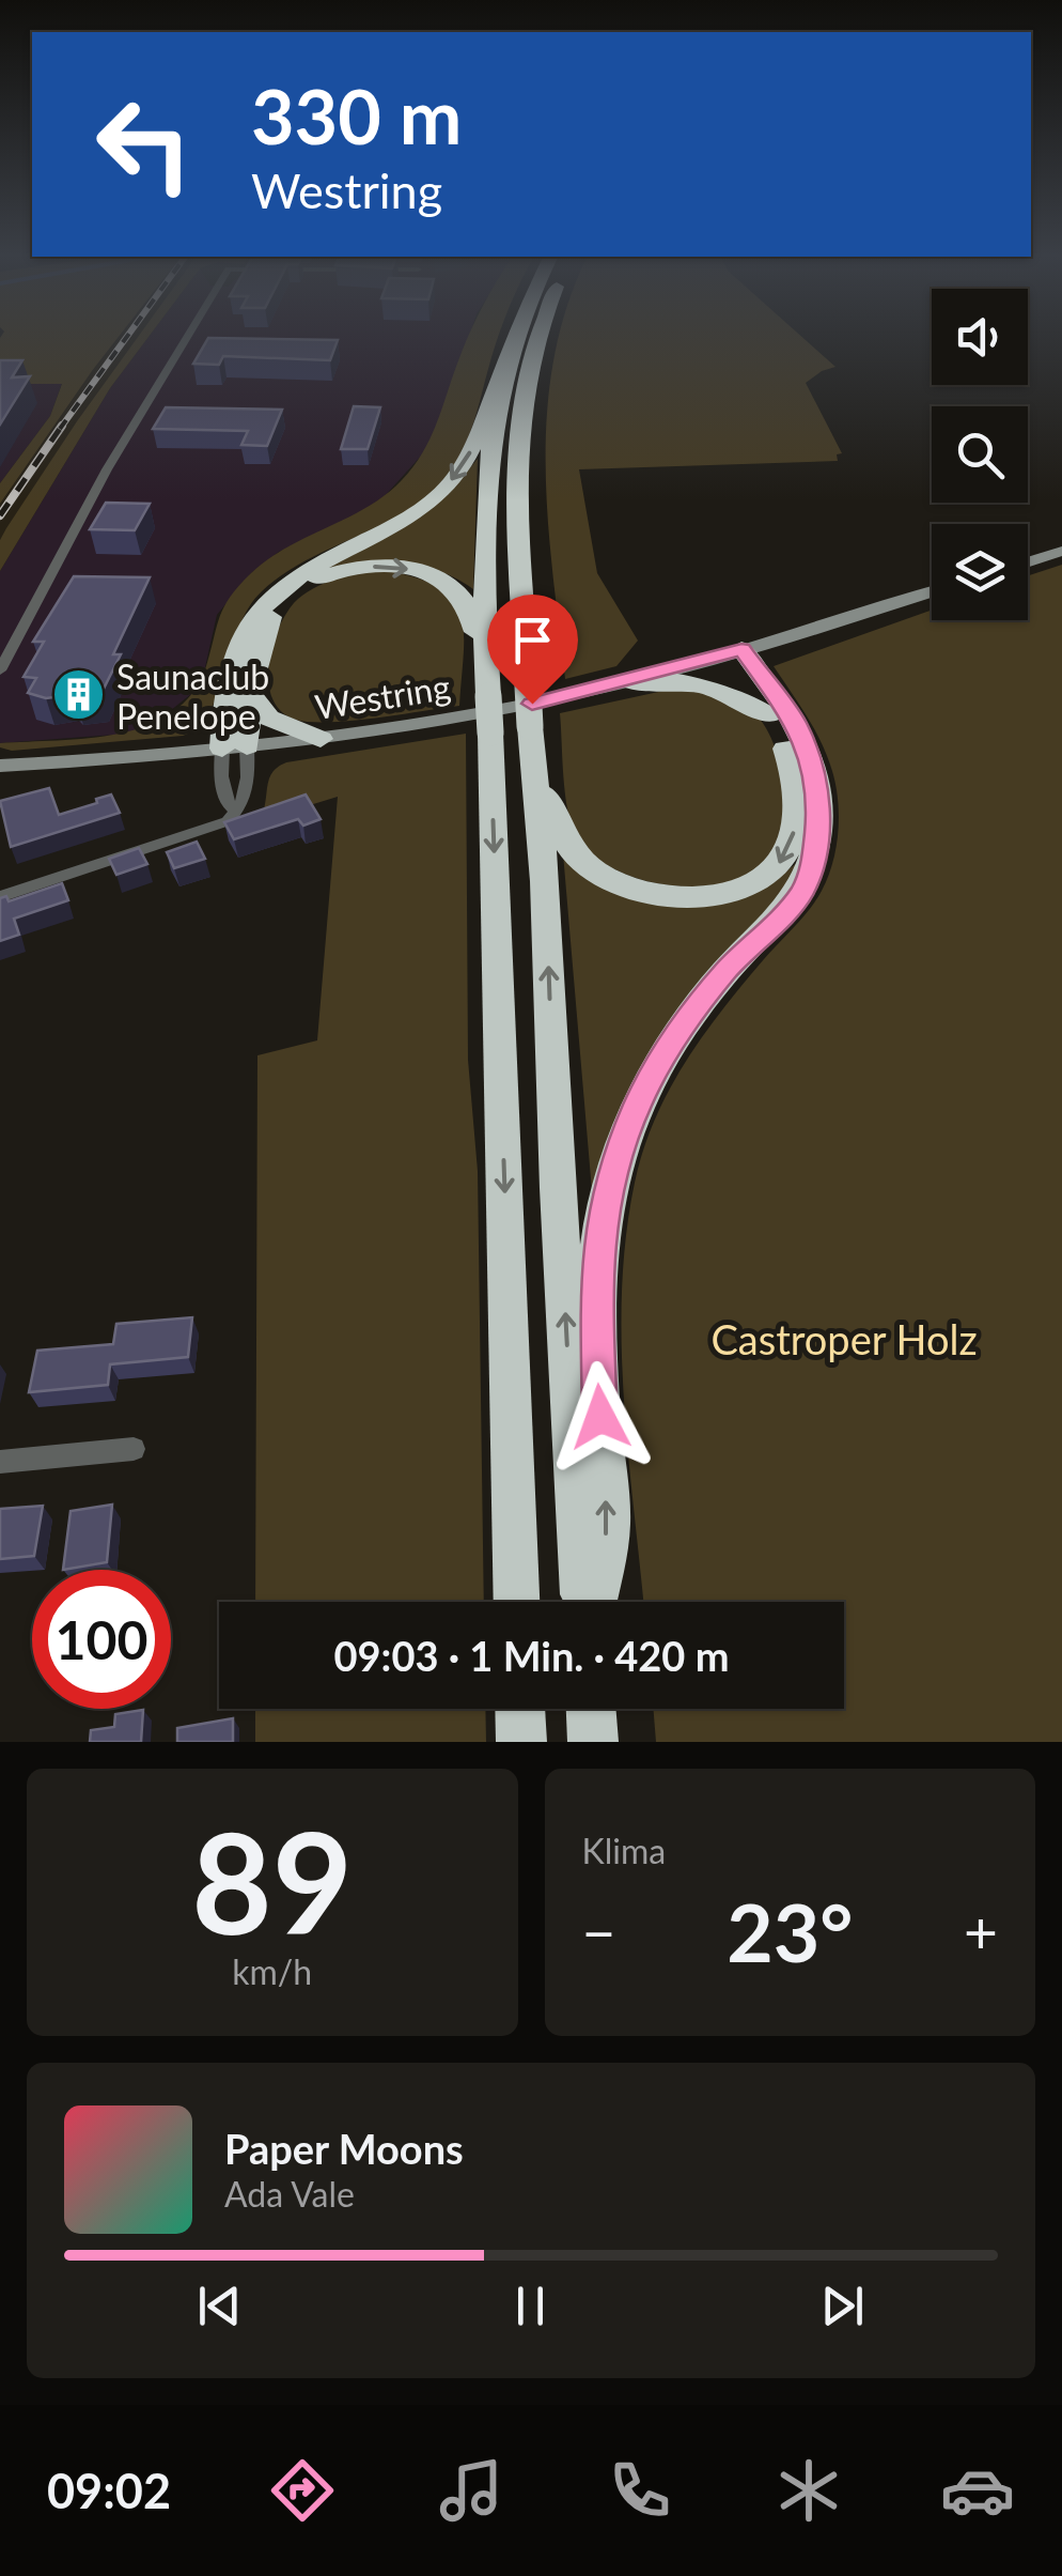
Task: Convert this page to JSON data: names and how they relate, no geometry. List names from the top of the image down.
{
  "streets": {
    "main road": ["Westring"]
  },
  "parks": ["Castroper Holz"],
  "places": {
    "building": ["Saunaclub Penelope"]
  },
  "page": {
    "turn": ["330 m", "Westring"],
    "limit": "100",
    "trip": "09:03 · 1 Min. · 420 m",
    "tile": [
      ["89", "km/h"],
      "Klima"
    ],
    "heat": ["−", "23°", "+"],
    "song": ["Paper Moons", "Ada Vale"],
    "tabs": "09:02"
  }
}
